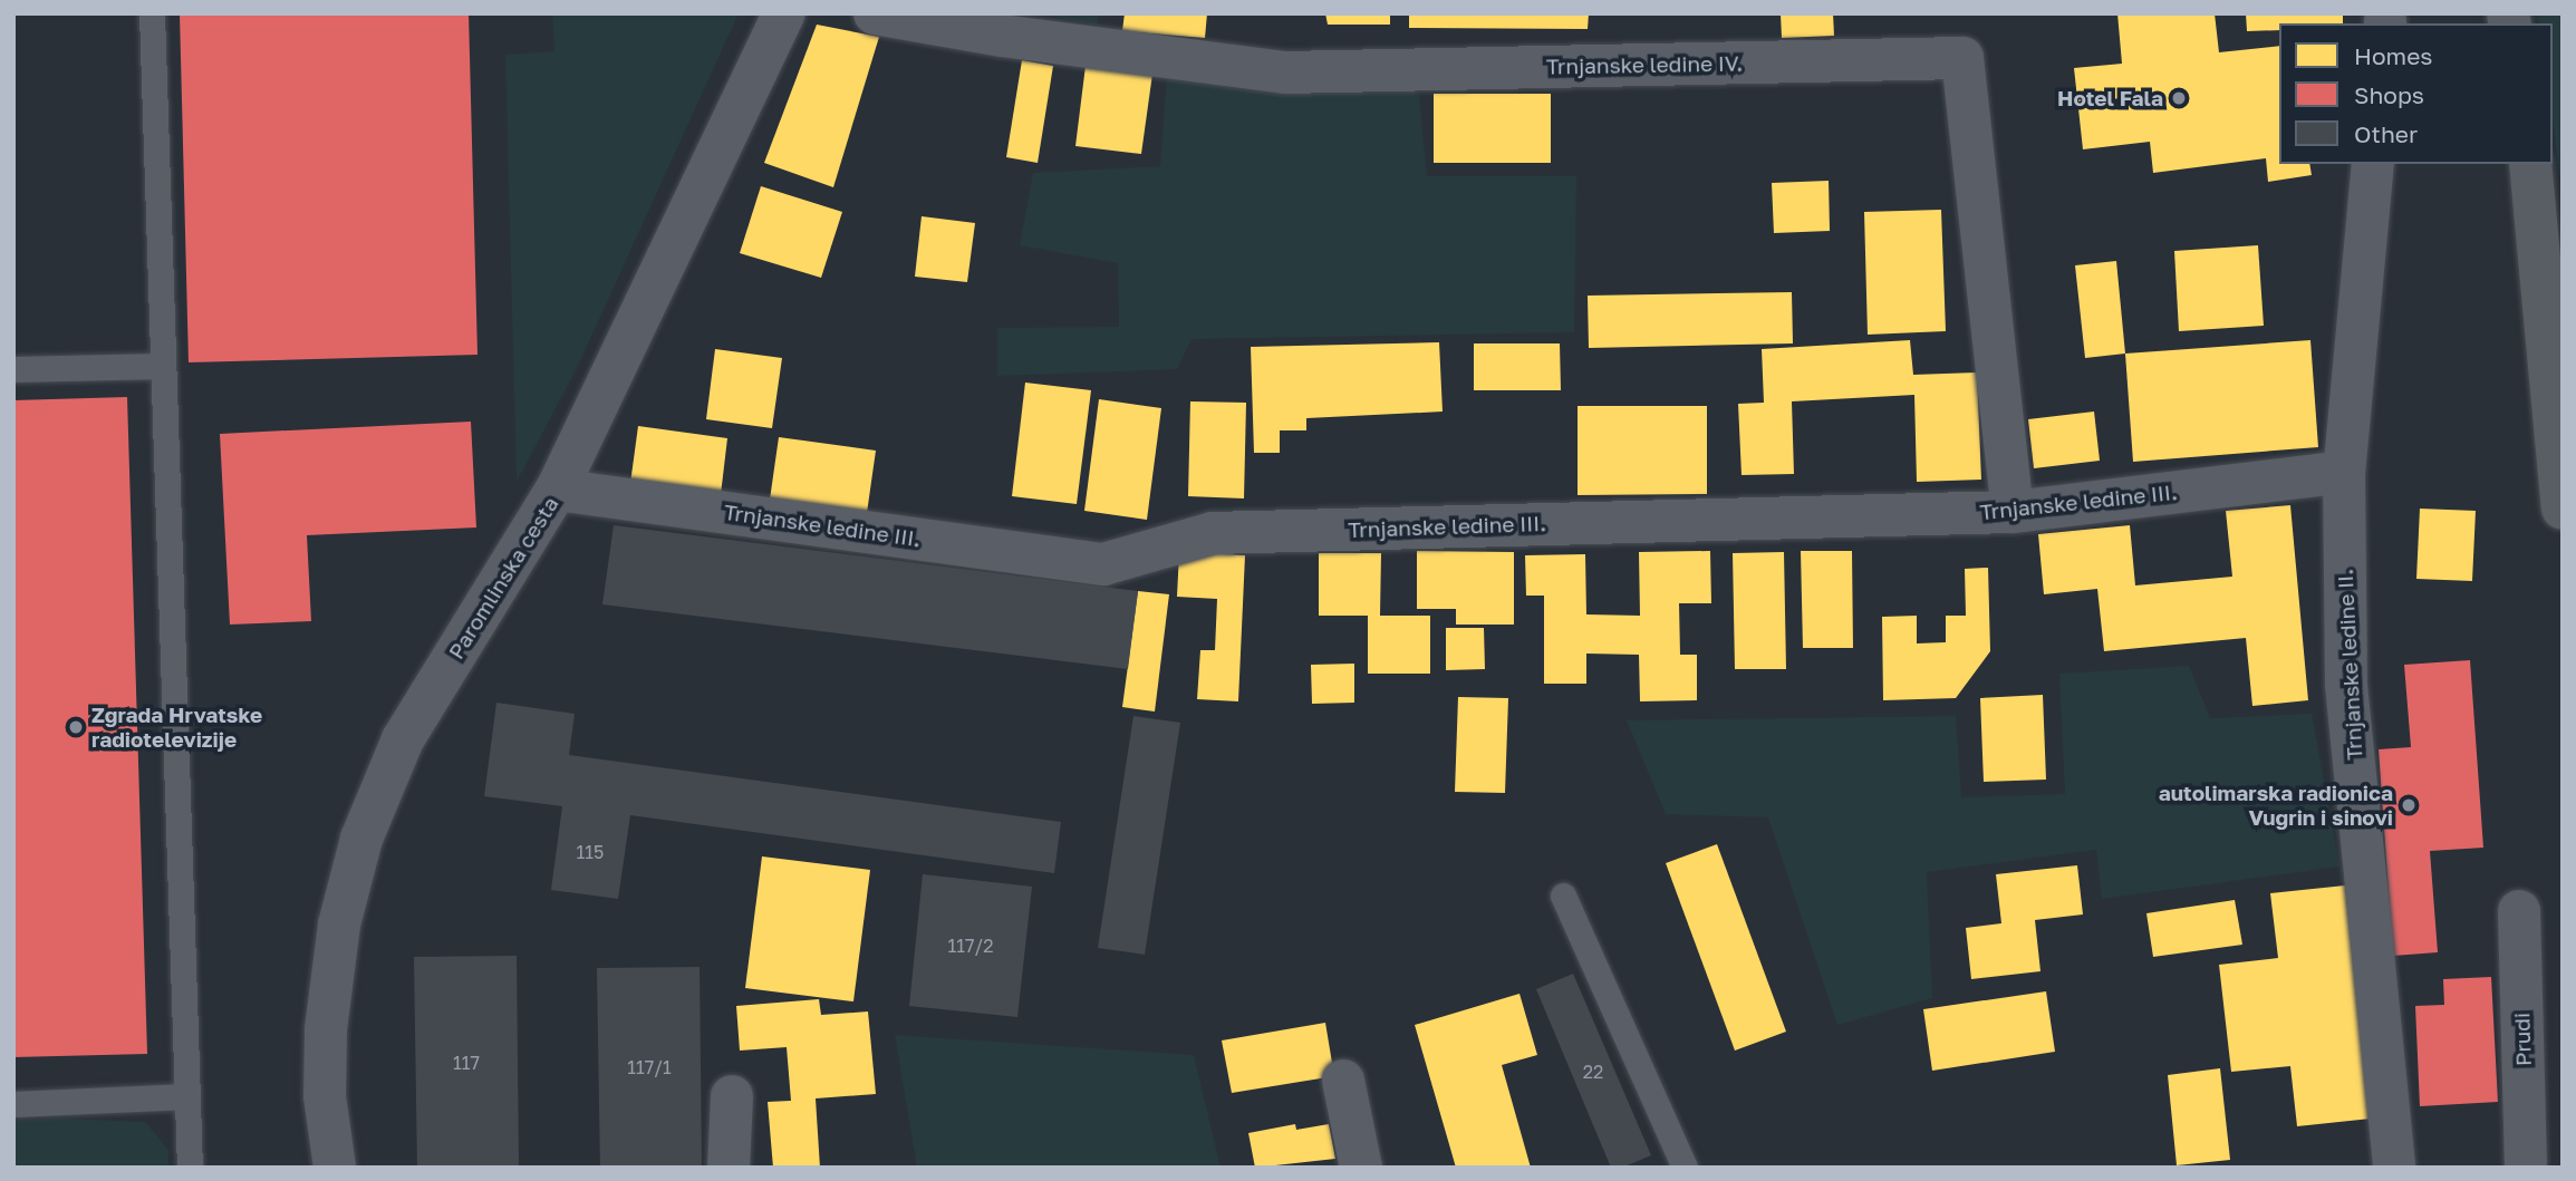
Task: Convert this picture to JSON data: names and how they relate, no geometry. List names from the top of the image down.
{
  "streets": {
    "street": [
      "Trnjanske ledine IV.",
      "Trnjanske ledine III.",
      "Paromlinska cesta",
      "Trnjanske ledine II.",
      "Prudi"
    ]
  },
  "crossings": [
    ["Trnjanske ledine IV.", "Trnjanske ledine III."],
    ["Trnjanske ledine III.", "Paromlinska cesta"],
    ["Trnjanske ledine III.", "Trnjanske ledine II."]
  ],
  "places": ["Hotel Fala", "Zgrada Hrvatske radiotelevizije", "autolimarska radionica Vugrin i sinovi"],
  "house_numbers": [
    "115",
    "117/2",
    "117",
    "117/1",
    "22"
  ],
  "legend": ["Homes", "Shops", "Other"]
}
